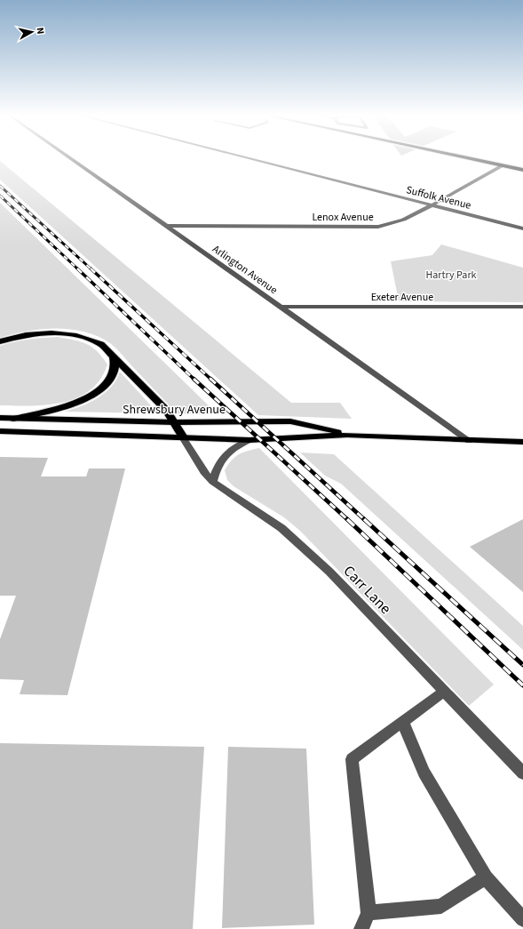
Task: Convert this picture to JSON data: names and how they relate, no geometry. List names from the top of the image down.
{
  "streets": {
    "main road": ["Shrewsbury Avenue"],
    "street": [
      "Suffolk Avenue",
      "Lenox Avenue",
      "Arlington Avenue",
      "Exeter Avenue",
      "Carr Lane"
    ]
  },
  "crossings": [
    ["Suffolk Avenue", "Lenox Avenue"],
    ["Lenox Avenue", "Arlington Avenue"],
    ["Arlington Avenue", "Exeter Avenue"],
    ["Arlington Avenue", "Shrewsbury Avenue"],
    ["Shrewsbury Avenue", "Carr Lane"]
  ],
  "parks": ["Hartry Park"],
  "north": "right"
}
